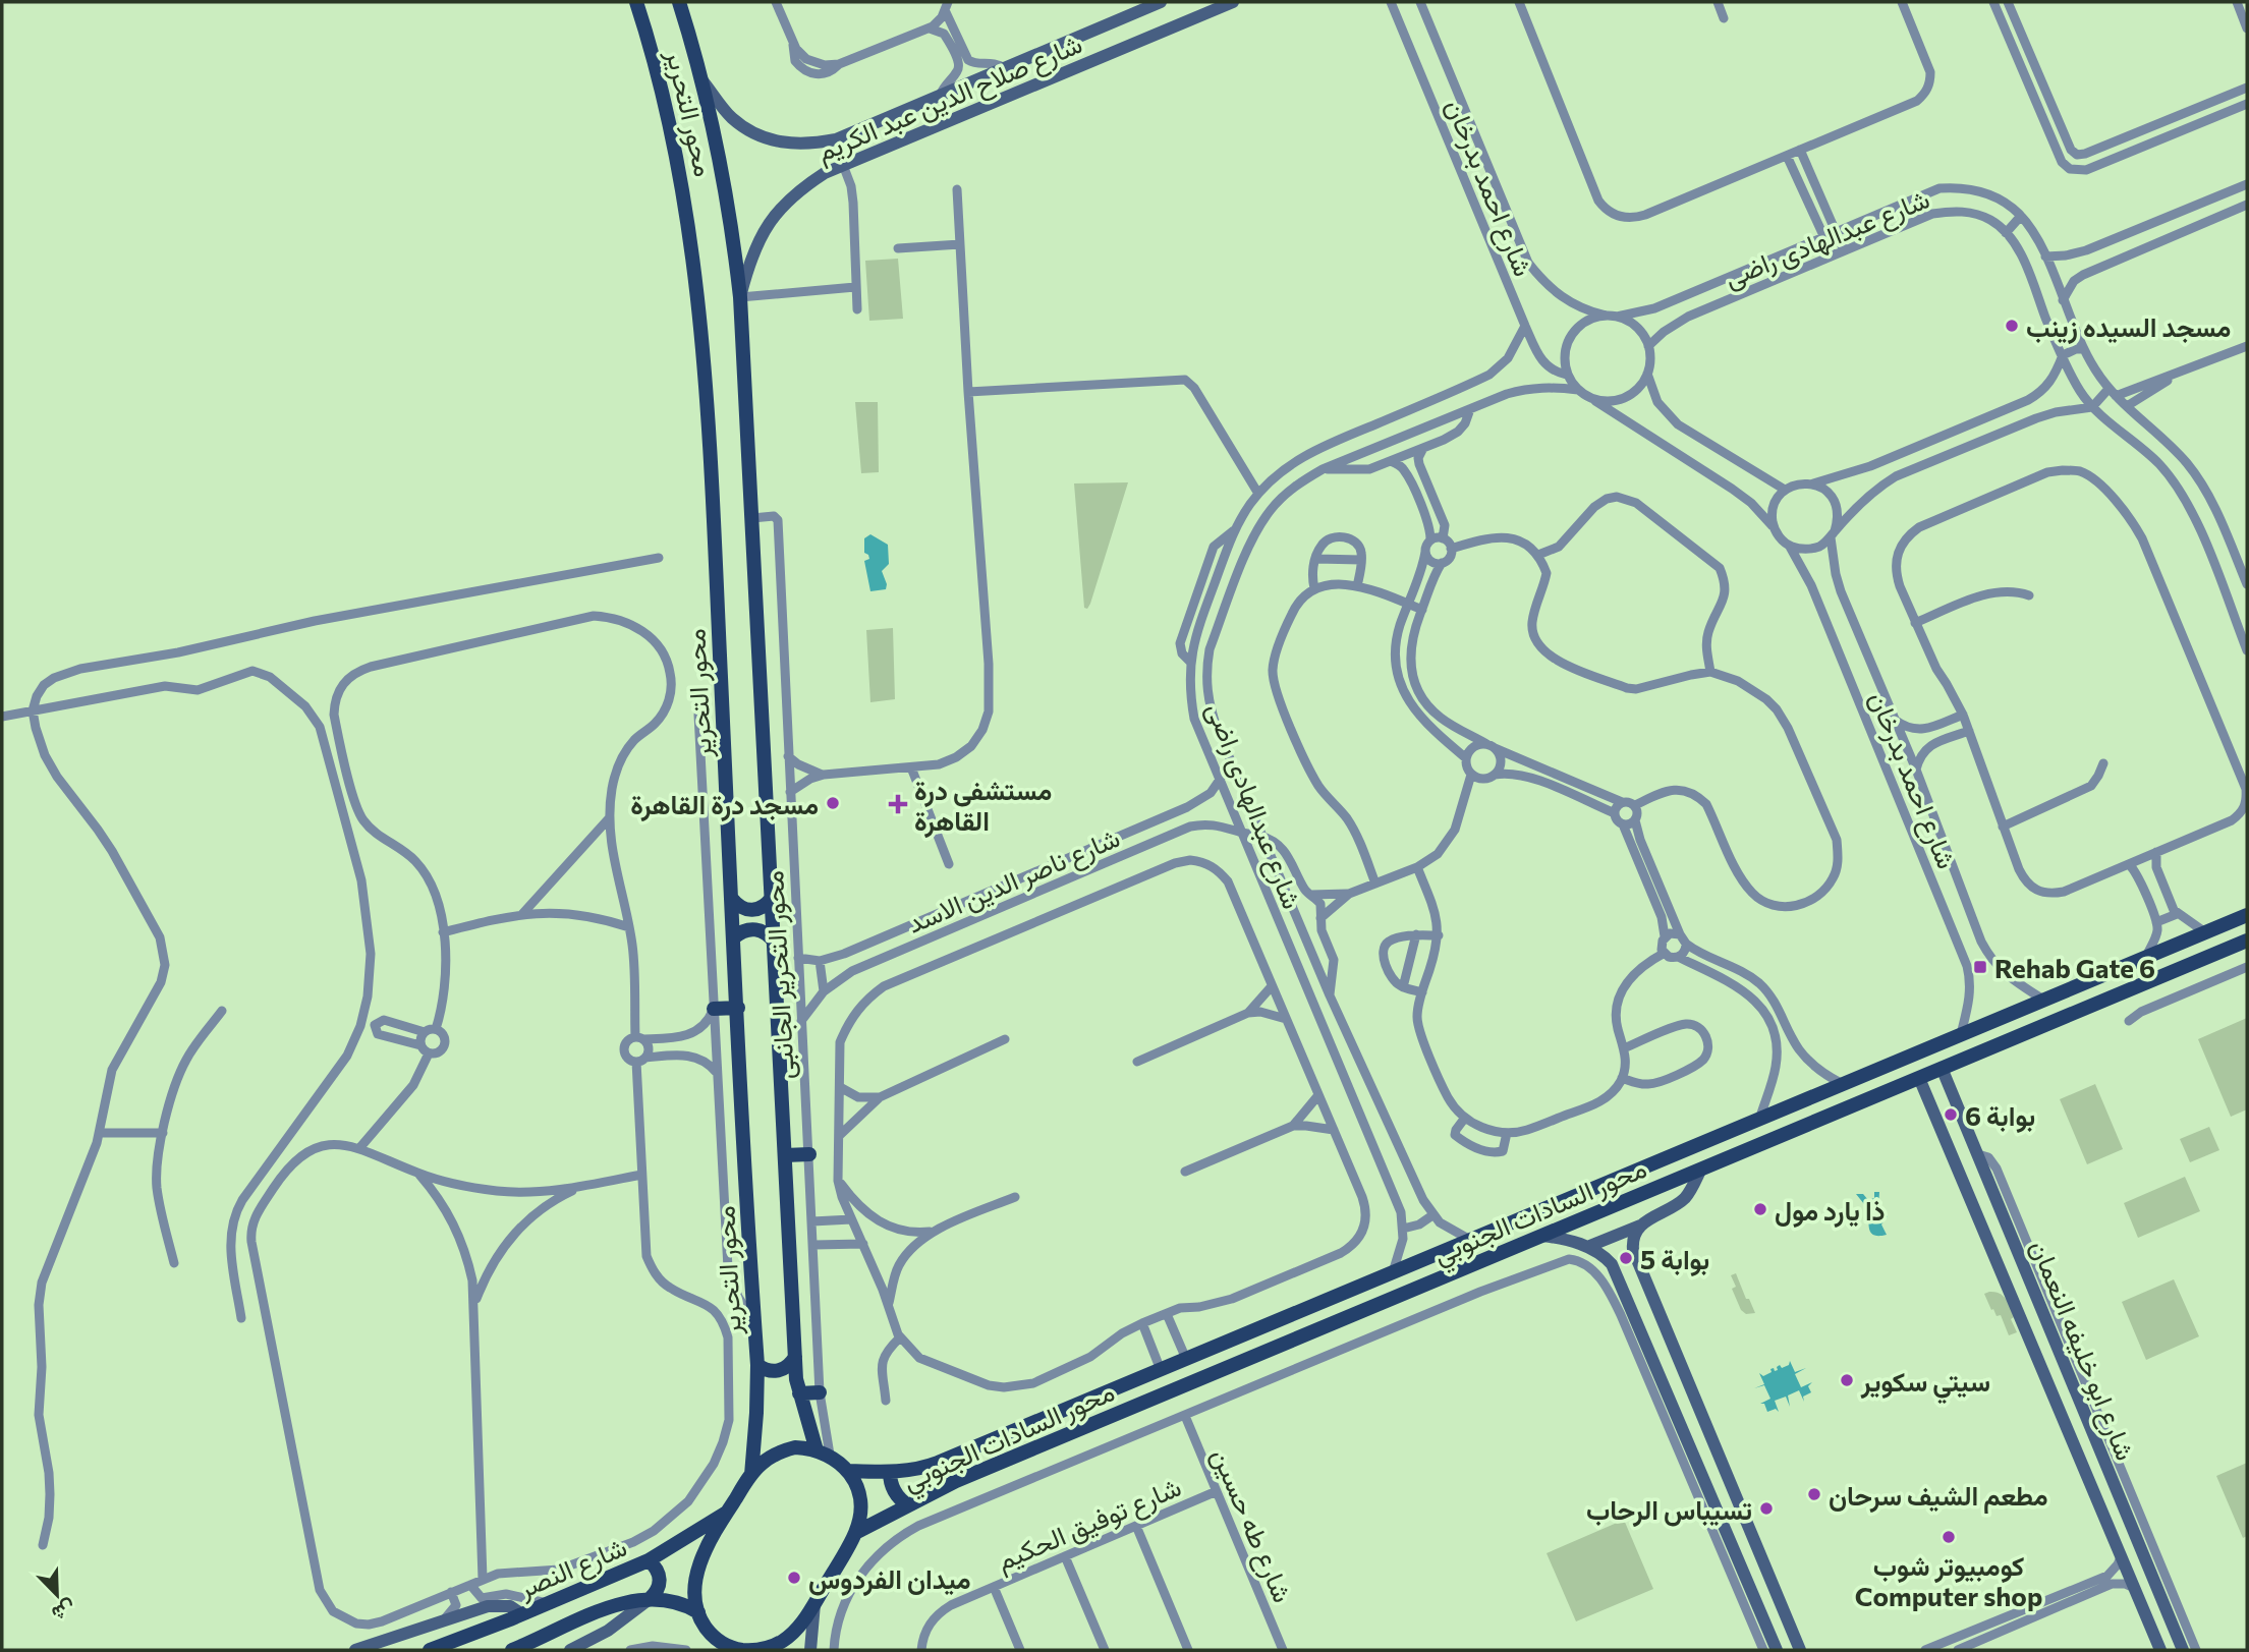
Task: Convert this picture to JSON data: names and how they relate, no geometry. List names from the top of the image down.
{
  "streets": {
    "main road": ["محور التحرير", "محور السادات الجنوبي", "شارع النصر"],
    "street": [
      "شارع صلاح الدين عبد الكريم",
      "شارع احمد بدرخان",
      "شارع عبدالهادى راضى",
      "شارع ناصر الدين الاسد",
      "محور التحرير الجانبى",
      "شارع ابو خليفه النعمان",
      "شارع توفيق الحكيم",
      "شارع طه حسين"
    ]
  },
  "crossings": [
    ["شارع صلاح الدين عبد الكريم", "محور التحرير"],
    ["محور التحرير", "محور التحرير الجانبى"],
    ["محور التحرير", "محور السادات الجنوبي"],
    ["محور التحرير", "شارع النصر"],
    ["شارع احمد بدرخان", "شارع عبدالهادى راضى"],
    ["شارع احمد بدرخان", "محور السادات الجنوبي"],
    ["شارع عبدالهادى راضى", "شارع ناصر الدين الاسد"],
    ["شارع عبدالهادى راضى", "محور السادات الجنوبي"],
    ["شارع ناصر الدين الاسد", "محور التحرير الجانبى"],
    ["محور التحرير الجانبى", "محور السادات الجنوبي"],
    ["محور التحرير الجانبى", "شارع النصر"],
    ["محور السادات الجنوبي", "شارع ابو خليفه النعمان"],
    ["محور السادات الجنوبي", "شارع النصر"],
    ["شارع توفيق الحكيم", "شارع طه حسين"]
  ],
  "places": {
    "other": [
      "مسجد السيده زينب",
      "مسجد درة القاهرة",
      "بوابة 6",
      "ذا يارد مول",
      "بوابة 5",
      "سيتي سكوير",
      "مطعم الشيف سرحان",
      "تسيباس الرحاب",
      "كومبيوتر شوب Computer shop",
      "ميدان الفردوس"
    ],
    "health": ["مستشفى درة القاهرة"],
    "transit": ["Rehab Gate 6"]
  },
  "north": "bottom right"
}
